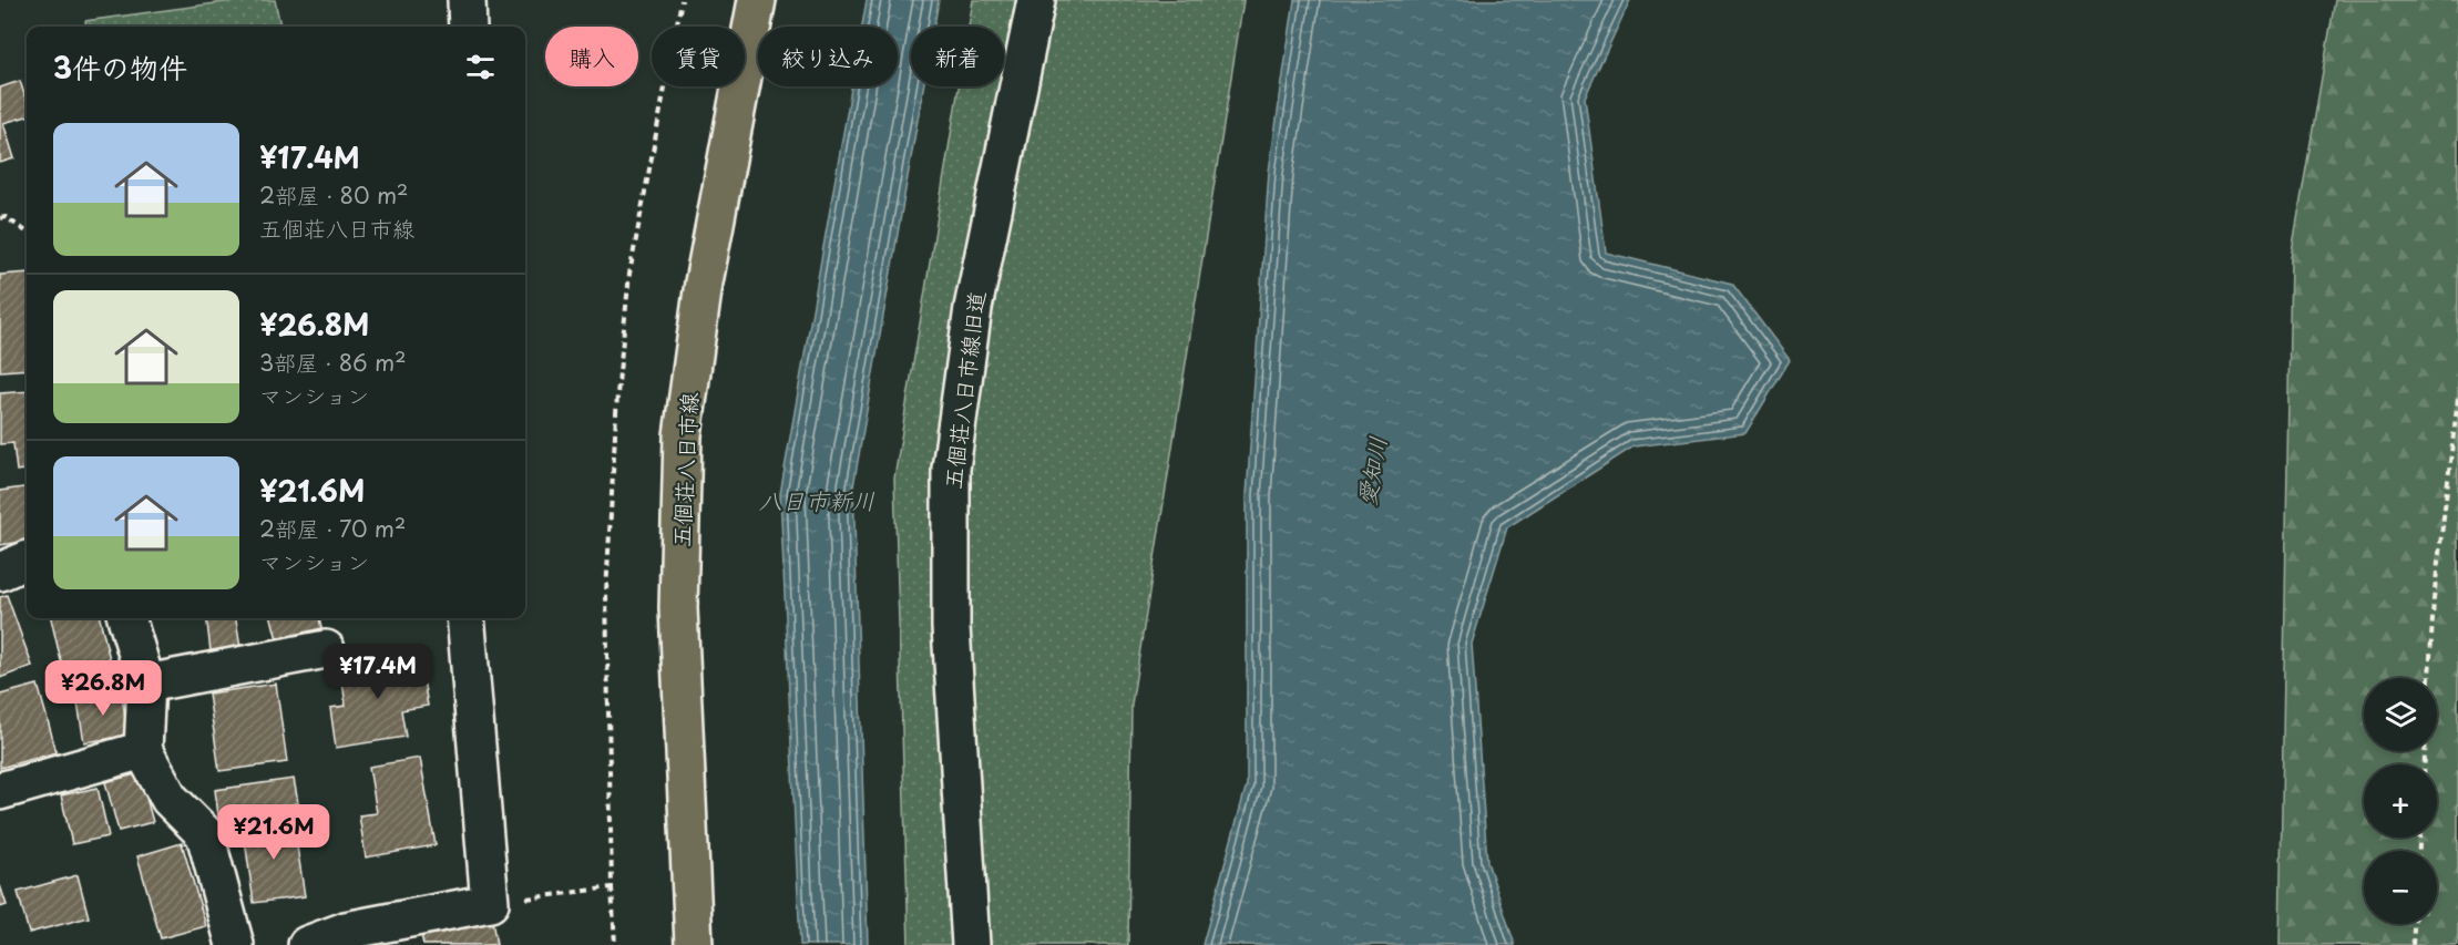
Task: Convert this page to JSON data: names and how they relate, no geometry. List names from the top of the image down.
{
  "streets": {
    "main road": ["五個荘八日市線"],
    "street": ["五個荘八日市線旧道"]
  },
  "water": ["愛知川", "八日市新川"],
  "page": {
    "chip": [
      "購入",
      "賃貸",
      "絞り込み",
      "新着"
    ],
    "heading": "3件の物件",
    "list": [
      {
        "name": "¥17.4M",
        "note": "2部屋 · 80 m² · 五個荘八日市線"
      },
      {
        "name": "¥26.8M",
        "note": "3部屋 · 86 m² · マンション"
      },
      {
        "name": "¥21.6M",
        "note": "2部屋 · 70 m² · マンション"
      }
    ],
    "price": ["¥17.4M", "¥26.8M", "¥21.6M"],
    "map_buttons": ["+", "−"]
  }
}
